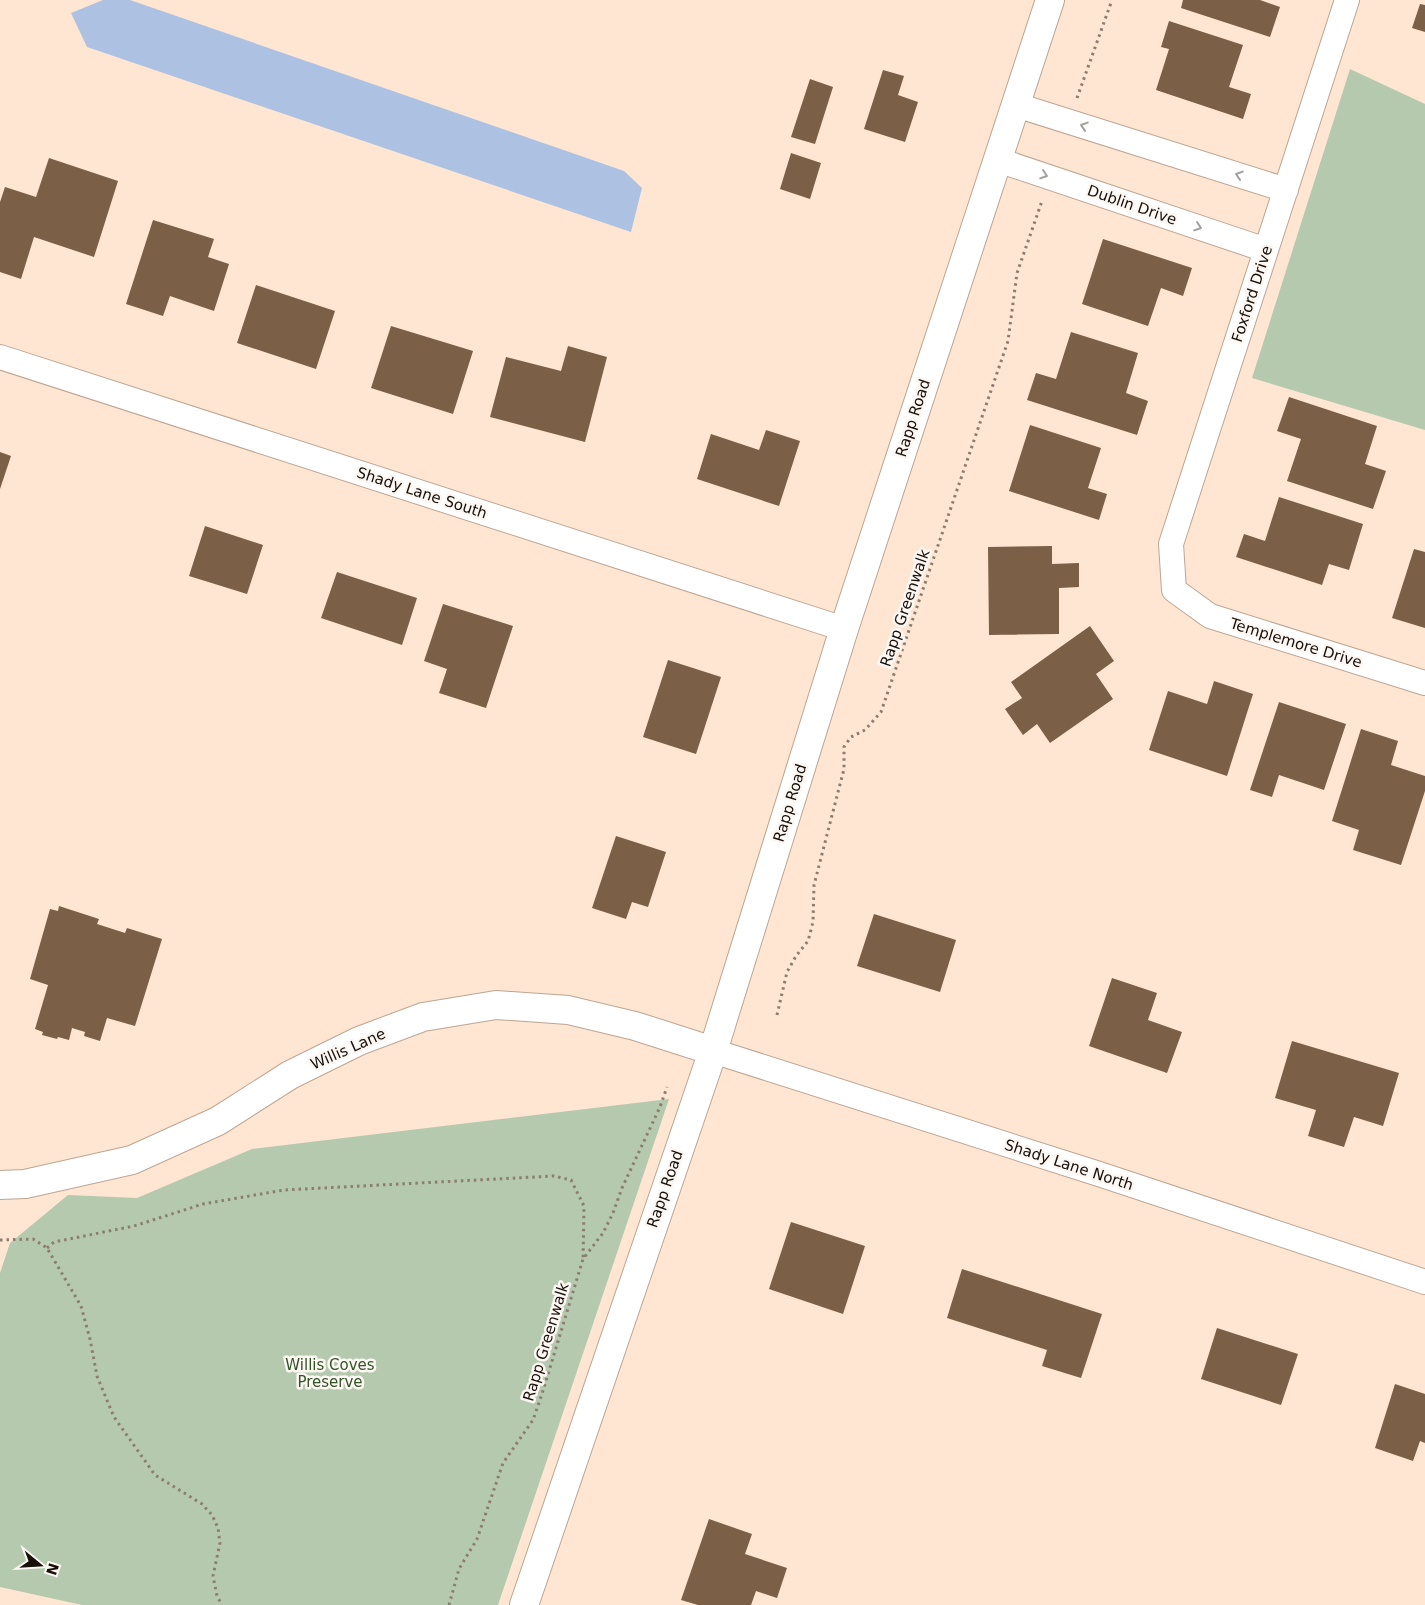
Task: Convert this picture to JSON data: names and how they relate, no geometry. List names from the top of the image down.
{
  "streets": {
    "street": [
      "Dublin Drive",
      "Foxford Drive",
      "Rapp Road",
      "Shady Lane South",
      "Templemore Drive",
      "Willis Lane",
      "Shady Lane North"
    ],
    "path": ["Rapp Greenwalk"]
  },
  "crossings": [
    ["Dublin Drive", "Foxford Drive"],
    ["Dublin Drive", "Rapp Road"],
    ["Foxford Drive", "Templemore Drive"],
    ["Rapp Road", "Shady Lane South"],
    ["Rapp Road", "Willis Lane"],
    ["Rapp Road", "Shady Lane North"],
    ["Willis Lane", "Shady Lane North"]
  ],
  "parks": ["Willis Coves Preserve"],
  "north": "right"
}
